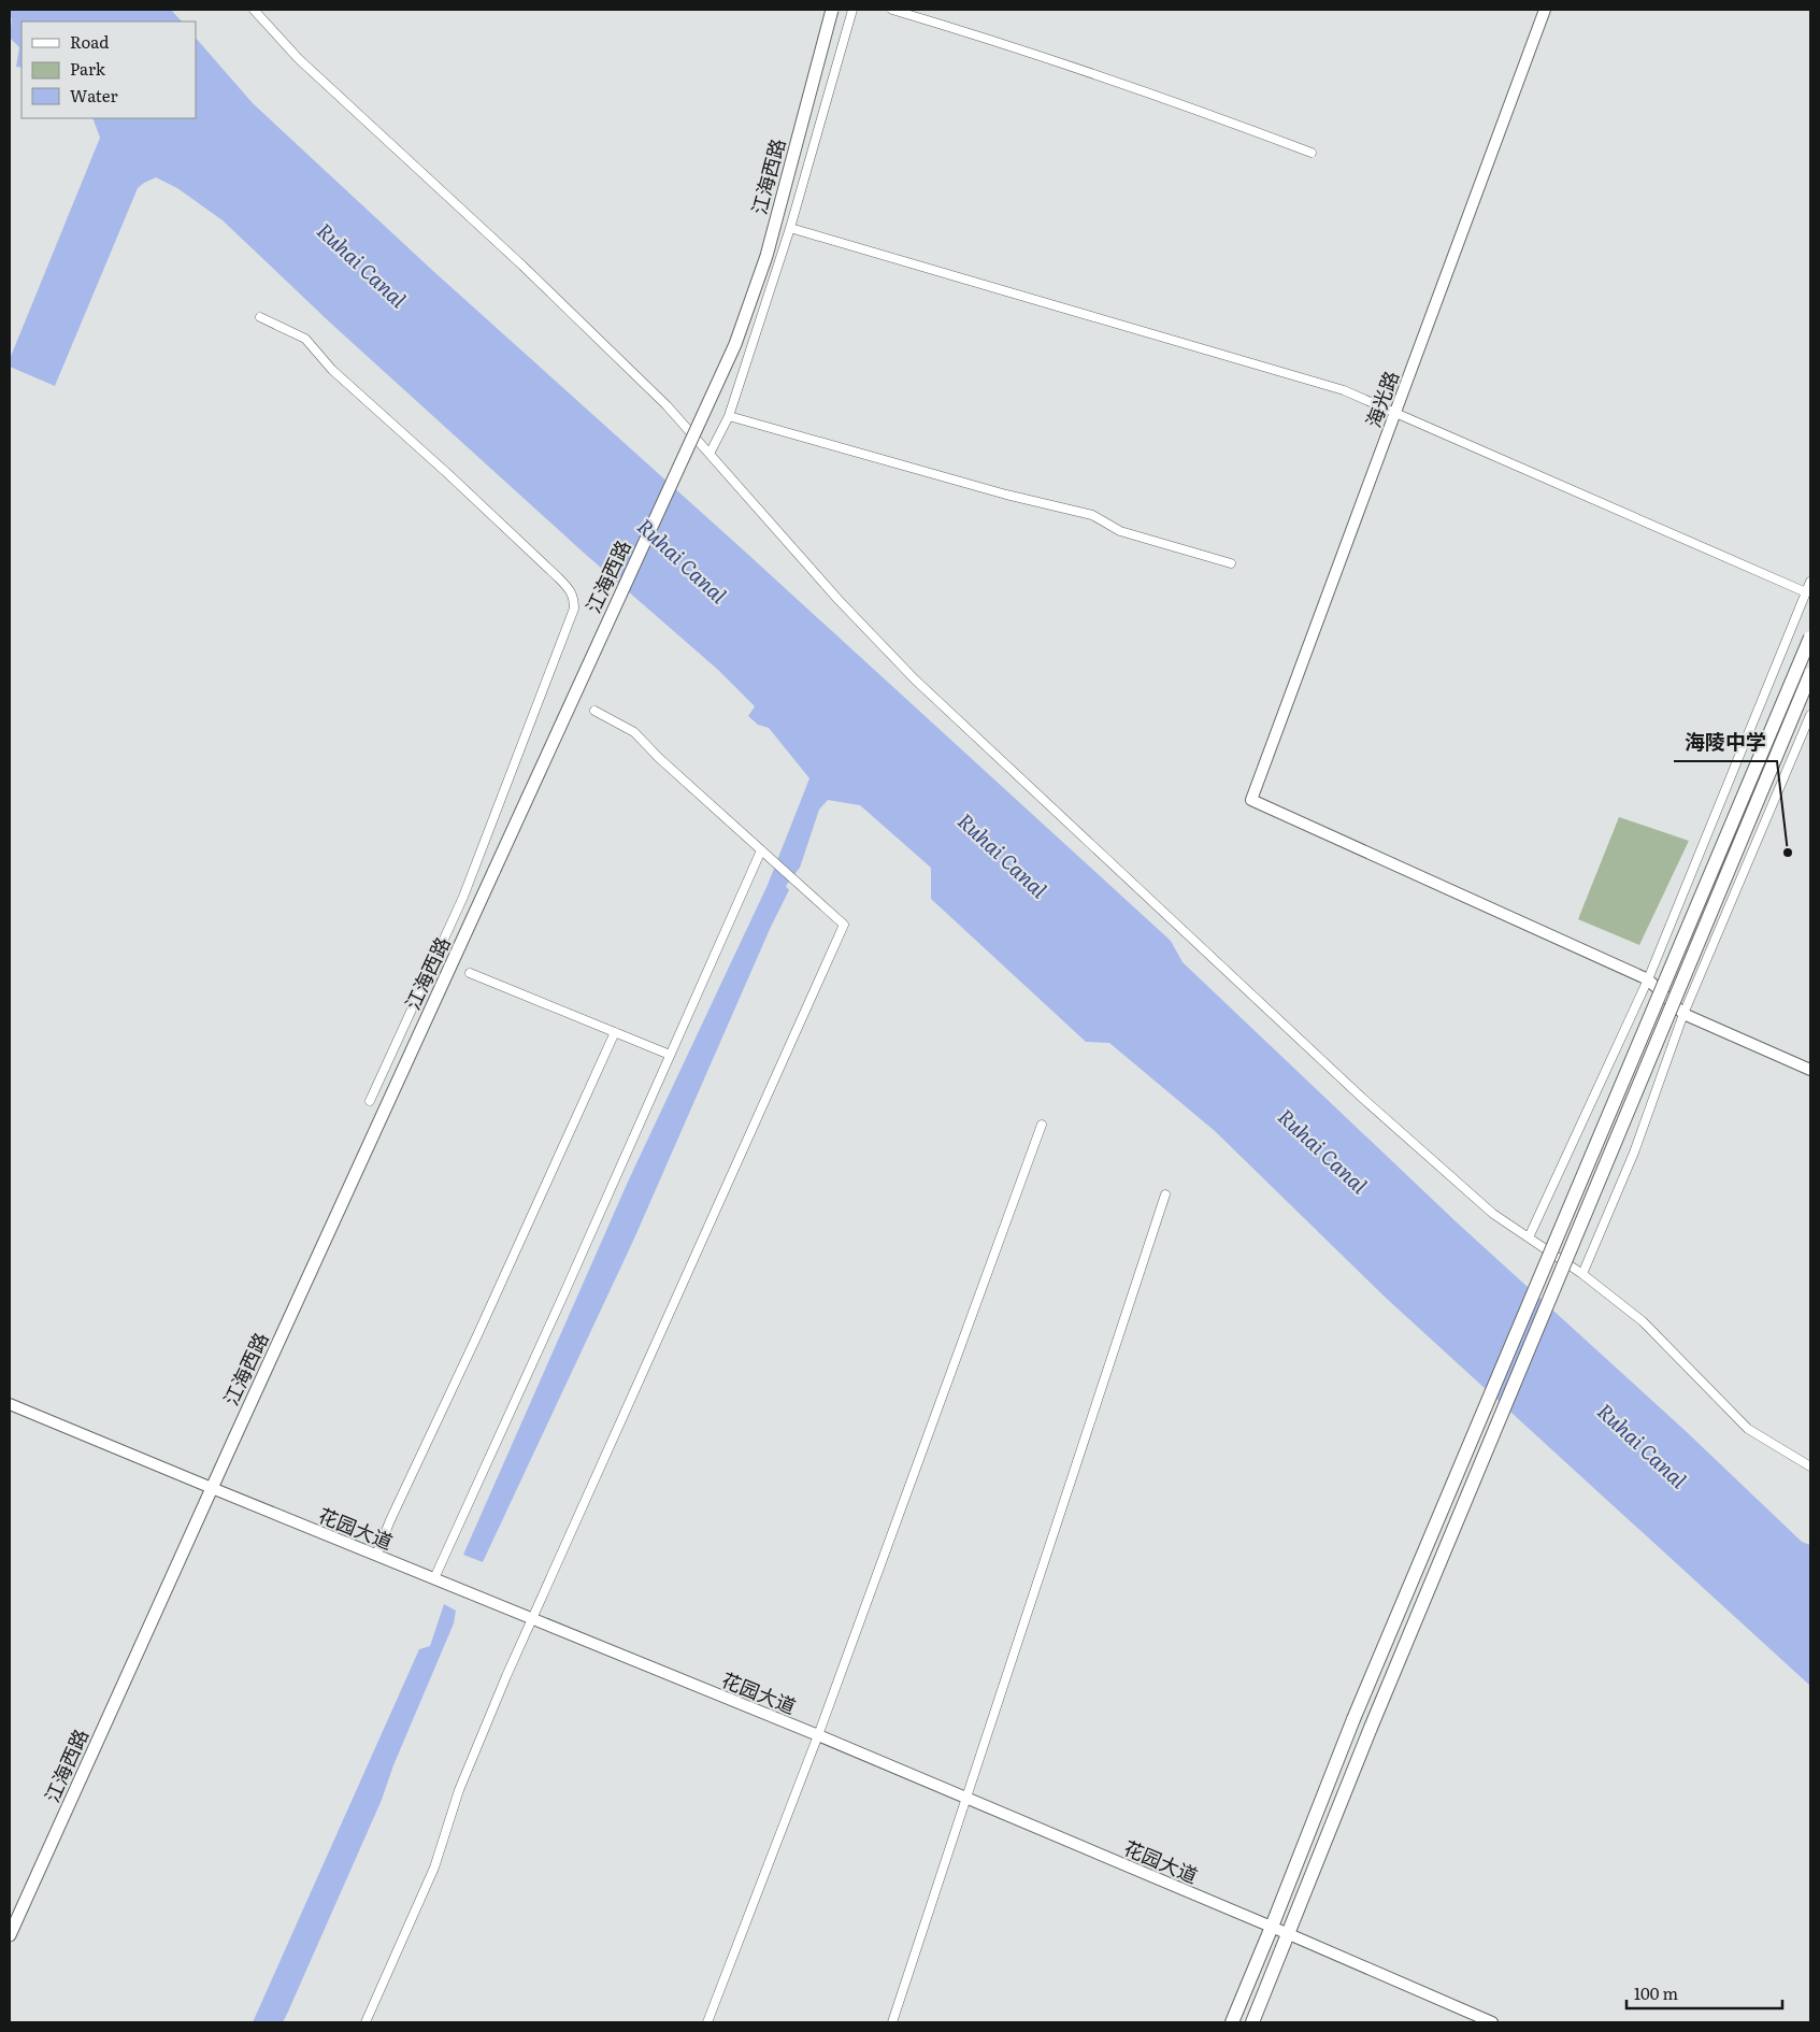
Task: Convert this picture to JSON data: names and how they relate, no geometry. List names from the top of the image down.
{
  "streets": {
    "main road": ["江海西路"],
    "street": ["海光路", "花园大道"]
  },
  "crossings": [
    ["江海西路", "花园大道"]
  ],
  "water": ["Ruhai Canal"],
  "places": ["海陵中学"],
  "legend": ["Road", "Park", "Water"],
  "scale_bar": "100 m"
}
